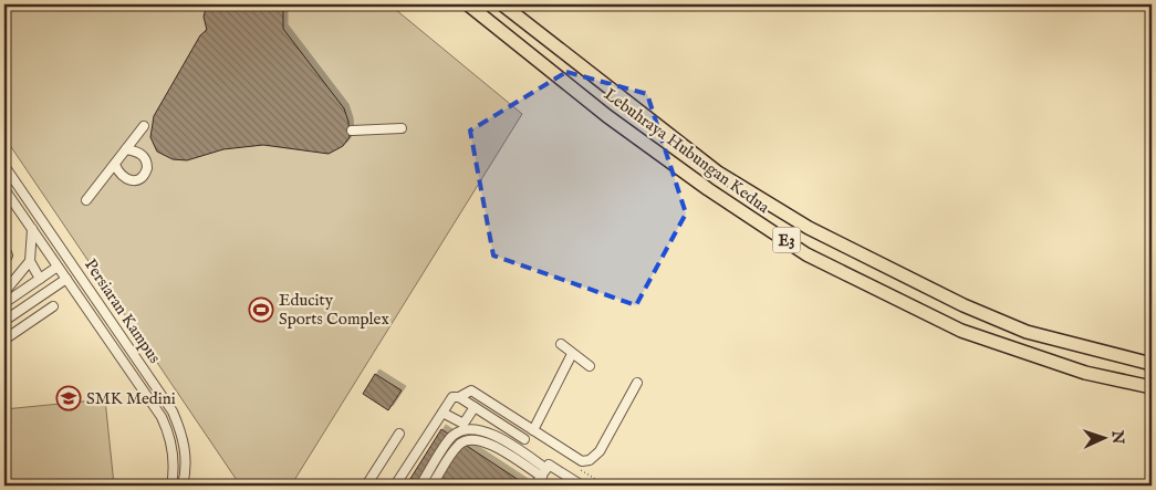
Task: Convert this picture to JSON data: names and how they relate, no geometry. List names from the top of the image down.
{
  "streets": {
    "highway": ["Lebuhraya Hubungan Kedua", "E3"],
    "street": ["Persiaran Kampus"]
  },
  "places": {
    "sports": ["Educity Sports Complex"],
    "school or university": ["SMK Medini"]
  },
  "north": "right"
}
